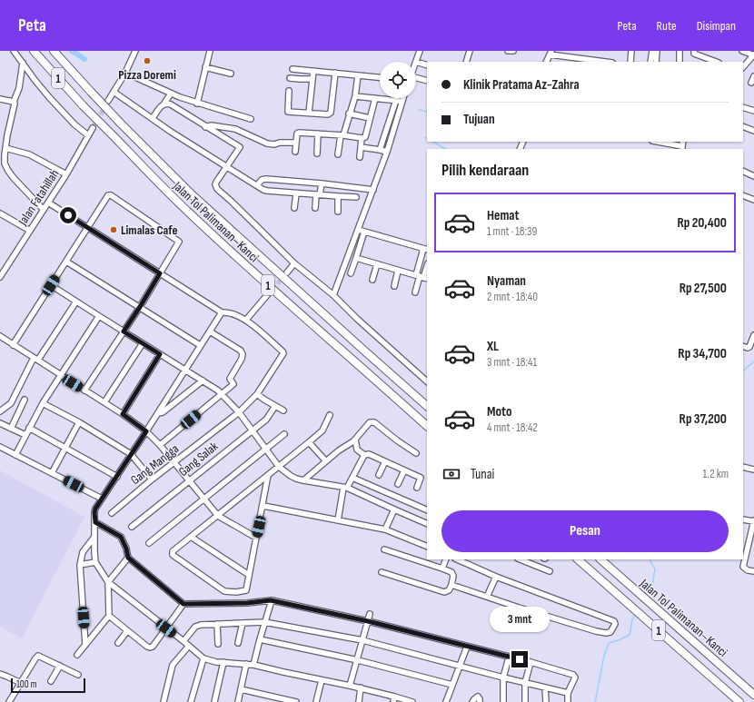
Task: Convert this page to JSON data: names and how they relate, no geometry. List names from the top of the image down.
{
  "streets": {
    "highway": ["1", "Jalan Tol Palimanan–Kanci"],
    "street": ["Jalan Fatahillah", "Gang Salak", "Gang Mangga"]
  },
  "places": ["Pizza Doremi", "Limalas Cafe"],
  "scale_bar": "100 m",
  "page": {
    "header": "Peta",
    "nav": ["Peta", "Rute", "Disimpan"],
    "banner": ["Klinik Pratama Az-Zahra", "Tujuan"],
    "heading": "Pilih kendaraan",
    "list": [
      {
        "name": "Hemat",
        "note": "1 mnt · 18:39",
        "value": "Rp 20,400"
      },
      {
        "name": "Nyaman",
        "note": "2 mnt · 18:40",
        "value": "Rp 27,500"
      },
      {
        "name": "XL",
        "note": "3 mnt · 18:41",
        "value": "Rp 34,700"
      },
      {
        "name": "Moto",
        "note": "4 mnt · 18:42",
        "value": "Rp 37,200"
      }
    ],
    "pay": ["Tunai", "1.2 km"],
    "buttons": "Pesan",
    "bubble": "3 mnt",
    "scale": "100 m"
  }
}
